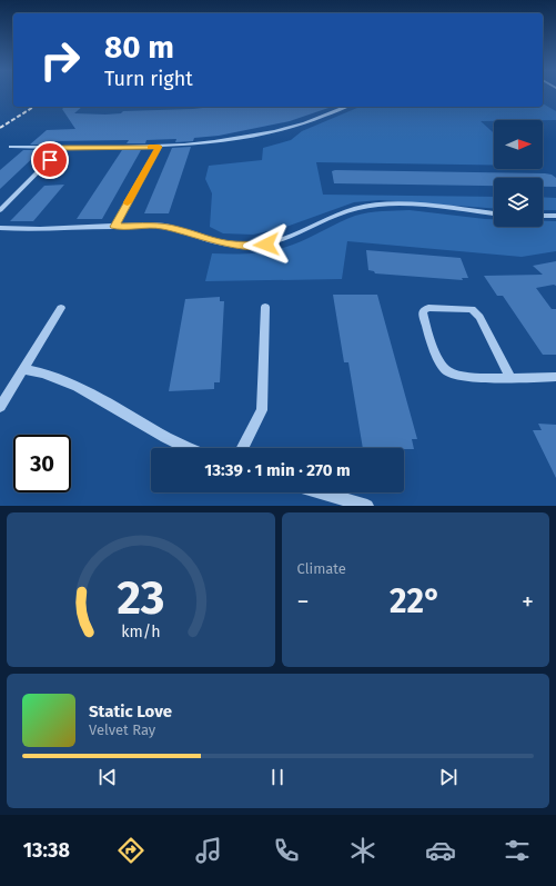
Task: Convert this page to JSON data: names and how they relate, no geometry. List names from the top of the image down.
{
  "north": "right",
  "page": {
    "turn": ["80 m", "Turn right"],
    "limit": "30",
    "trip": "13:39 · 1 min · 270 m",
    "tile": "Climate",
    "heat": ["−", "22°", "+"],
    "song": ["Static Love", "Velvet Ray"],
    "tabs": "13:38",
    "gauge": ["23", "km/h"]
  }
}
